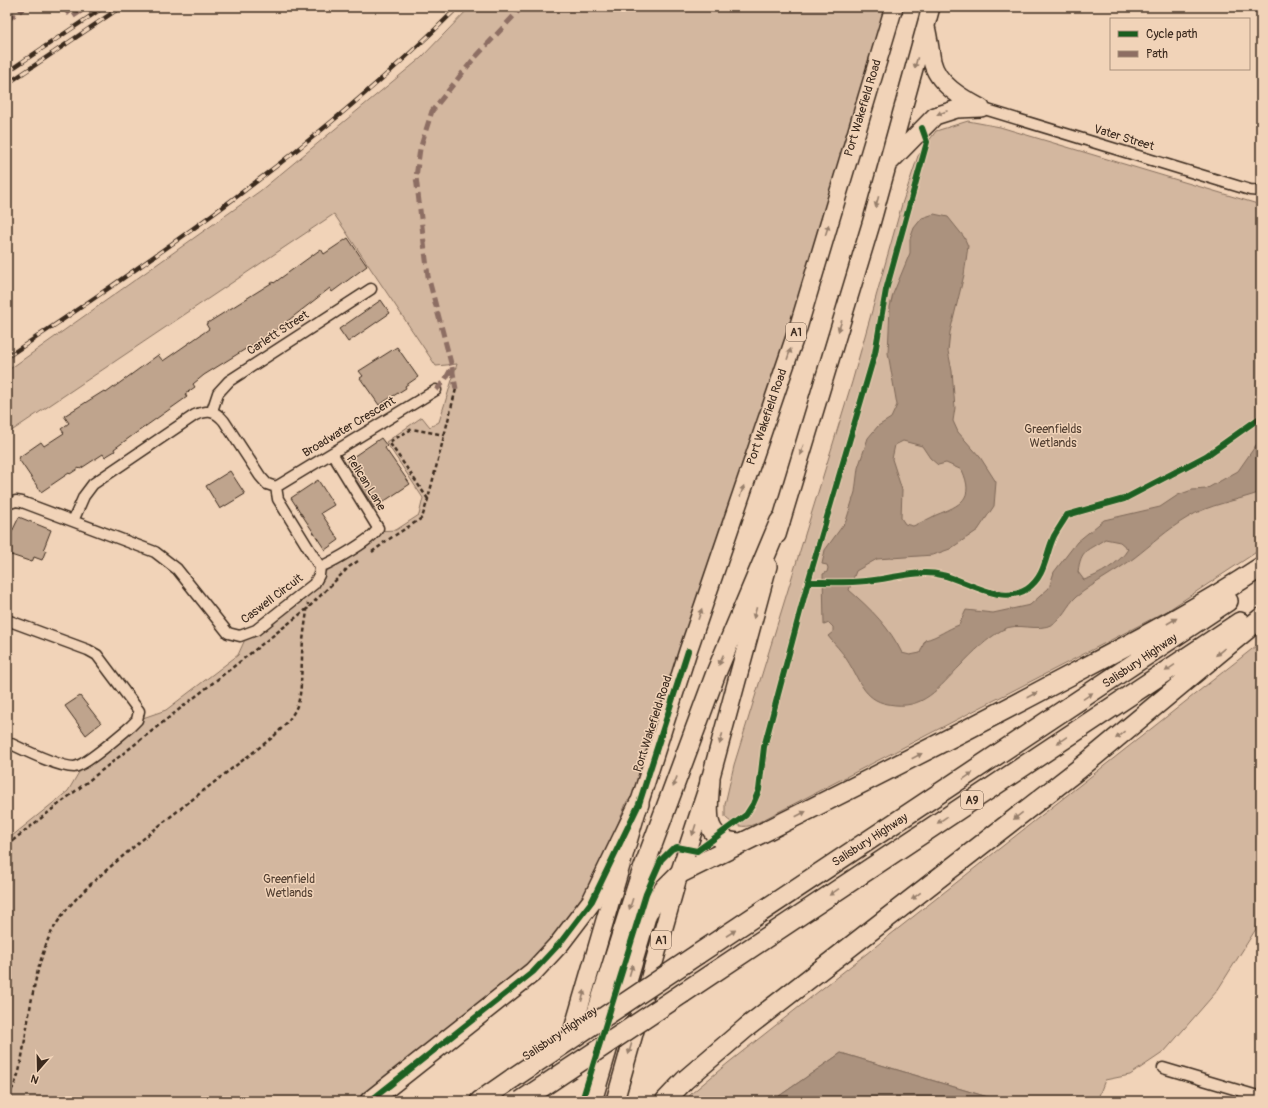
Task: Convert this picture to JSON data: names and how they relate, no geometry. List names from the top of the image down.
{
  "streets": {
    "highway": [
      "Port Wakefield Road",
      "A1",
      "Salisbury Highway",
      "A9"
    ],
    "street": [
      "Vater Street",
      "Carlett Street",
      "Broadwater Crescent",
      "Pelican Lane",
      "Caswell Circuit"
    ]
  },
  "crossings": [
    ["Broadwater Crescent", "Pelican Lane"],
    ["Pelican Lane", "Caswell Circuit"]
  ],
  "parks": ["Greenfields Wetlands", "Greenfield Wetlands"],
  "legend": ["Cycle path", "Path"],
  "north": "bottom"
}
